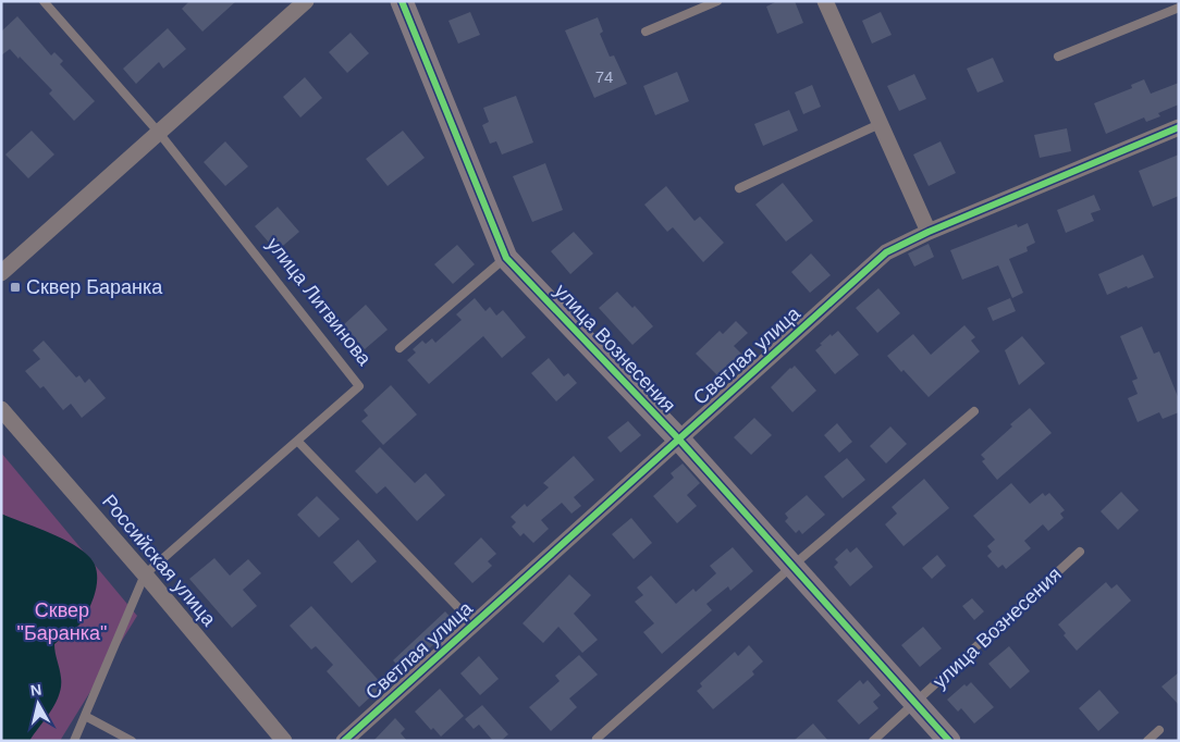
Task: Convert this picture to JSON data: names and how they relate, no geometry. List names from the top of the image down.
{
  "streets": {
    "street": ["улица Вознесения", "Светлая улица", "Российская улица"],
    "lane": ["улица Литвинова"]
  },
  "crossings": [
    ["улица Вознесения", "Светлая улица"]
  ],
  "parks": ["Сквер \"Баранка\""],
  "places": {
    "transit": ["Сквер Баранка"]
  },
  "house_numbers": ["74"],
  "north": "top"
}
